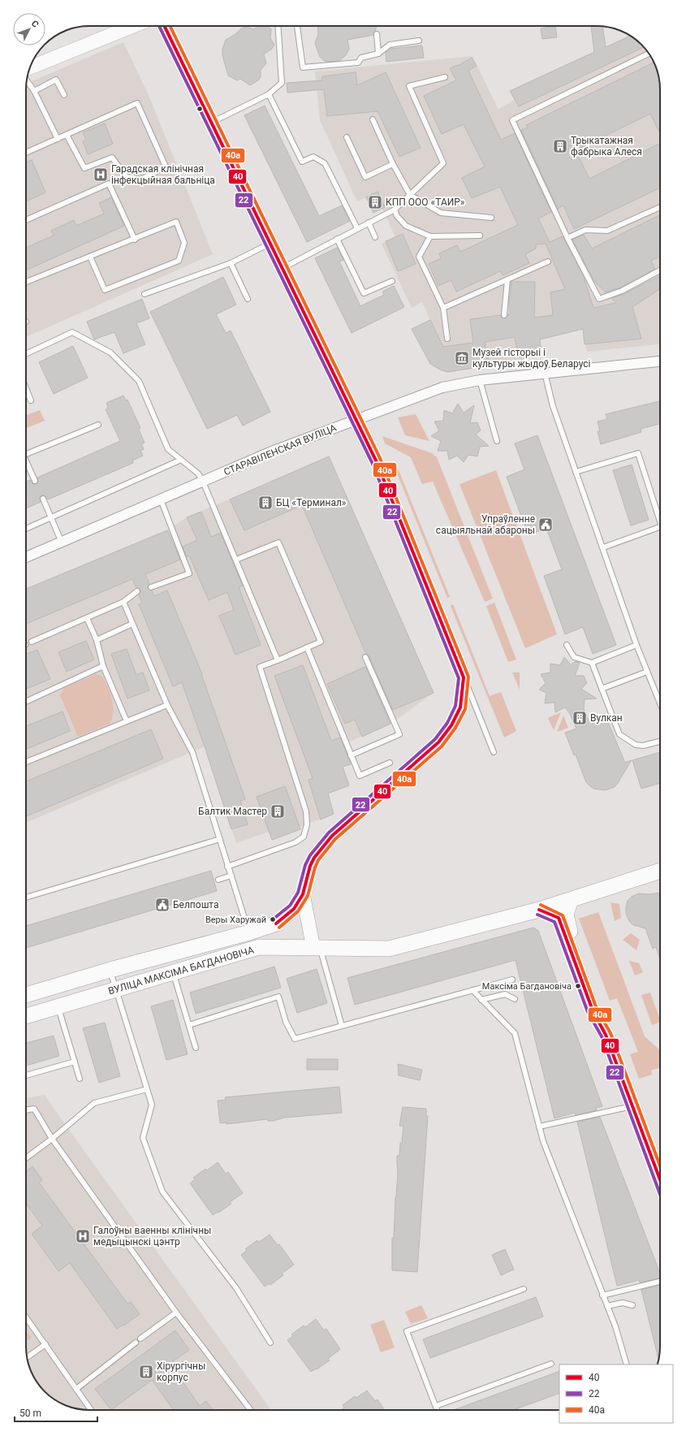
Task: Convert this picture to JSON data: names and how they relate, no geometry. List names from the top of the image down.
{
  "streets": {
    "main road": ["ВУЛІЦА МАКСІМА БАГДАНОВІЧА"],
    "street": ["СТАРАВІЛЕНСКАЯ ВУЛІЦА"]
  },
  "places": {
    "building": [
      "Трыкатажная фабрыка Алеся",
      "КПП ООО «ТАИР»",
      "БЦ «Терминал»",
      "Вулкан",
      "Балтик Мастер",
      "Хірургічны корпус"
    ],
    "hospital": ["Гарадская клінічная інфекцыйная бальніца", "Галоўны ваенны клінічны медыцынскі цэнтр"],
    "museum": ["Музей гісторыі і культуры жыдоў Беларусі"],
    "public building": ["Упраўленне сацыяльнай абароны", "Белпошта"],
    "other": ["Веры Харужай", "Максіма Багдановіча"]
  },
  "lines": ["transit line 40", "transit line 22", "transit line 40а"],
  "legend": ["40", "22", "40а"],
  "scale_bar": "50 m",
  "north": "top right"
}
